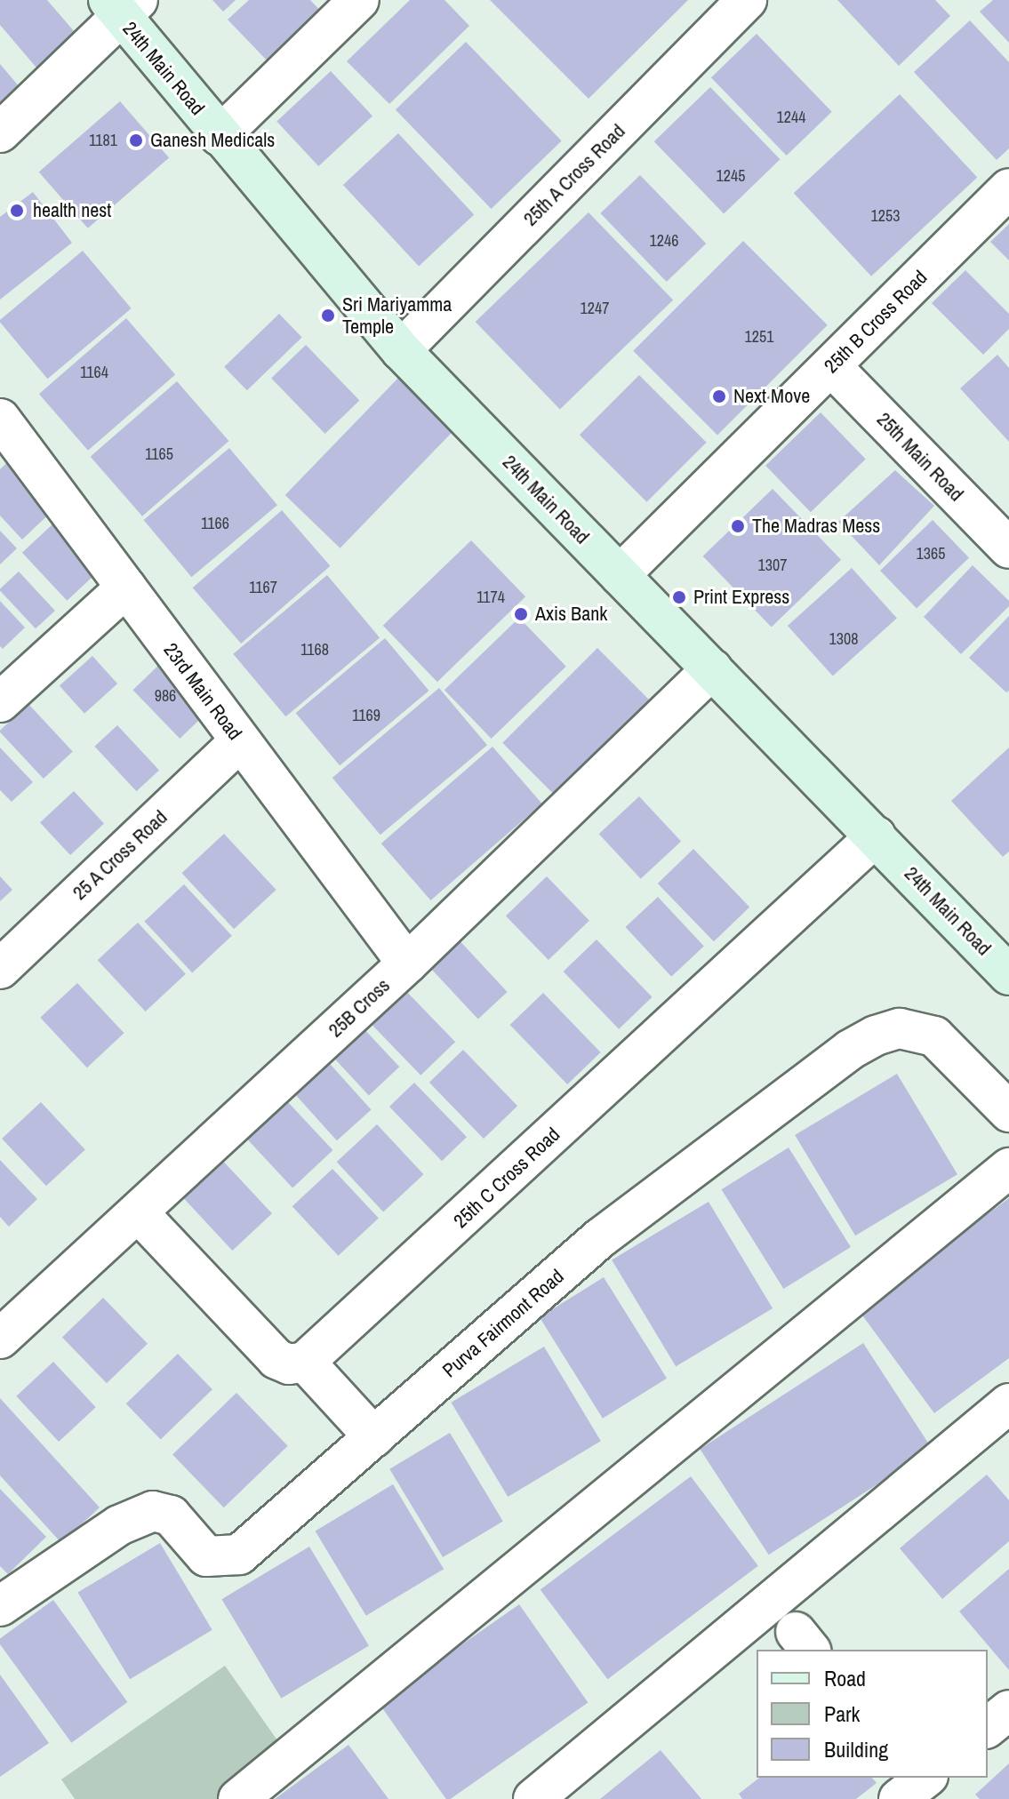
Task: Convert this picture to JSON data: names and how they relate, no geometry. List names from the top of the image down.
{
  "streets": {
    "street": [
      "24th Main Road",
      "25th A Cross Road",
      "25th B Cross Road",
      "25th Main Road",
      "23rd Main Road",
      "25 A Cross Road",
      "25B Cross",
      "25th C Cross Road",
      "Purva Fairmont Road"
    ]
  },
  "crossings": [
    ["24th Main Road", "25th A Cross Road"],
    ["24th Main Road", "25th B Cross Road"],
    ["24th Main Road", "25B Cross"],
    ["24th Main Road", "25th C Cross Road"],
    ["25th B Cross Road", "25th Main Road"],
    ["23rd Main Road", "25 A Cross Road"],
    ["23rd Main Road", "25B Cross"]
  ],
  "places": [
    "Ganesh Medicals",
    "health nest",
    "Sri Mariyamma Temple",
    "Next Move",
    "The Madras Mess",
    "Print Express",
    "Axis Bank"
  ],
  "house_numbers": [
    "1244",
    "1181",
    "1245",
    "1253",
    "1246",
    "1247",
    "1251",
    "1164",
    "1165",
    "1166",
    "1365",
    "1307",
    "1167",
    "1174",
    "1308",
    "1168",
    "986",
    "1169"
  ],
  "legend": ["Road", "Park", "Building"]
}
